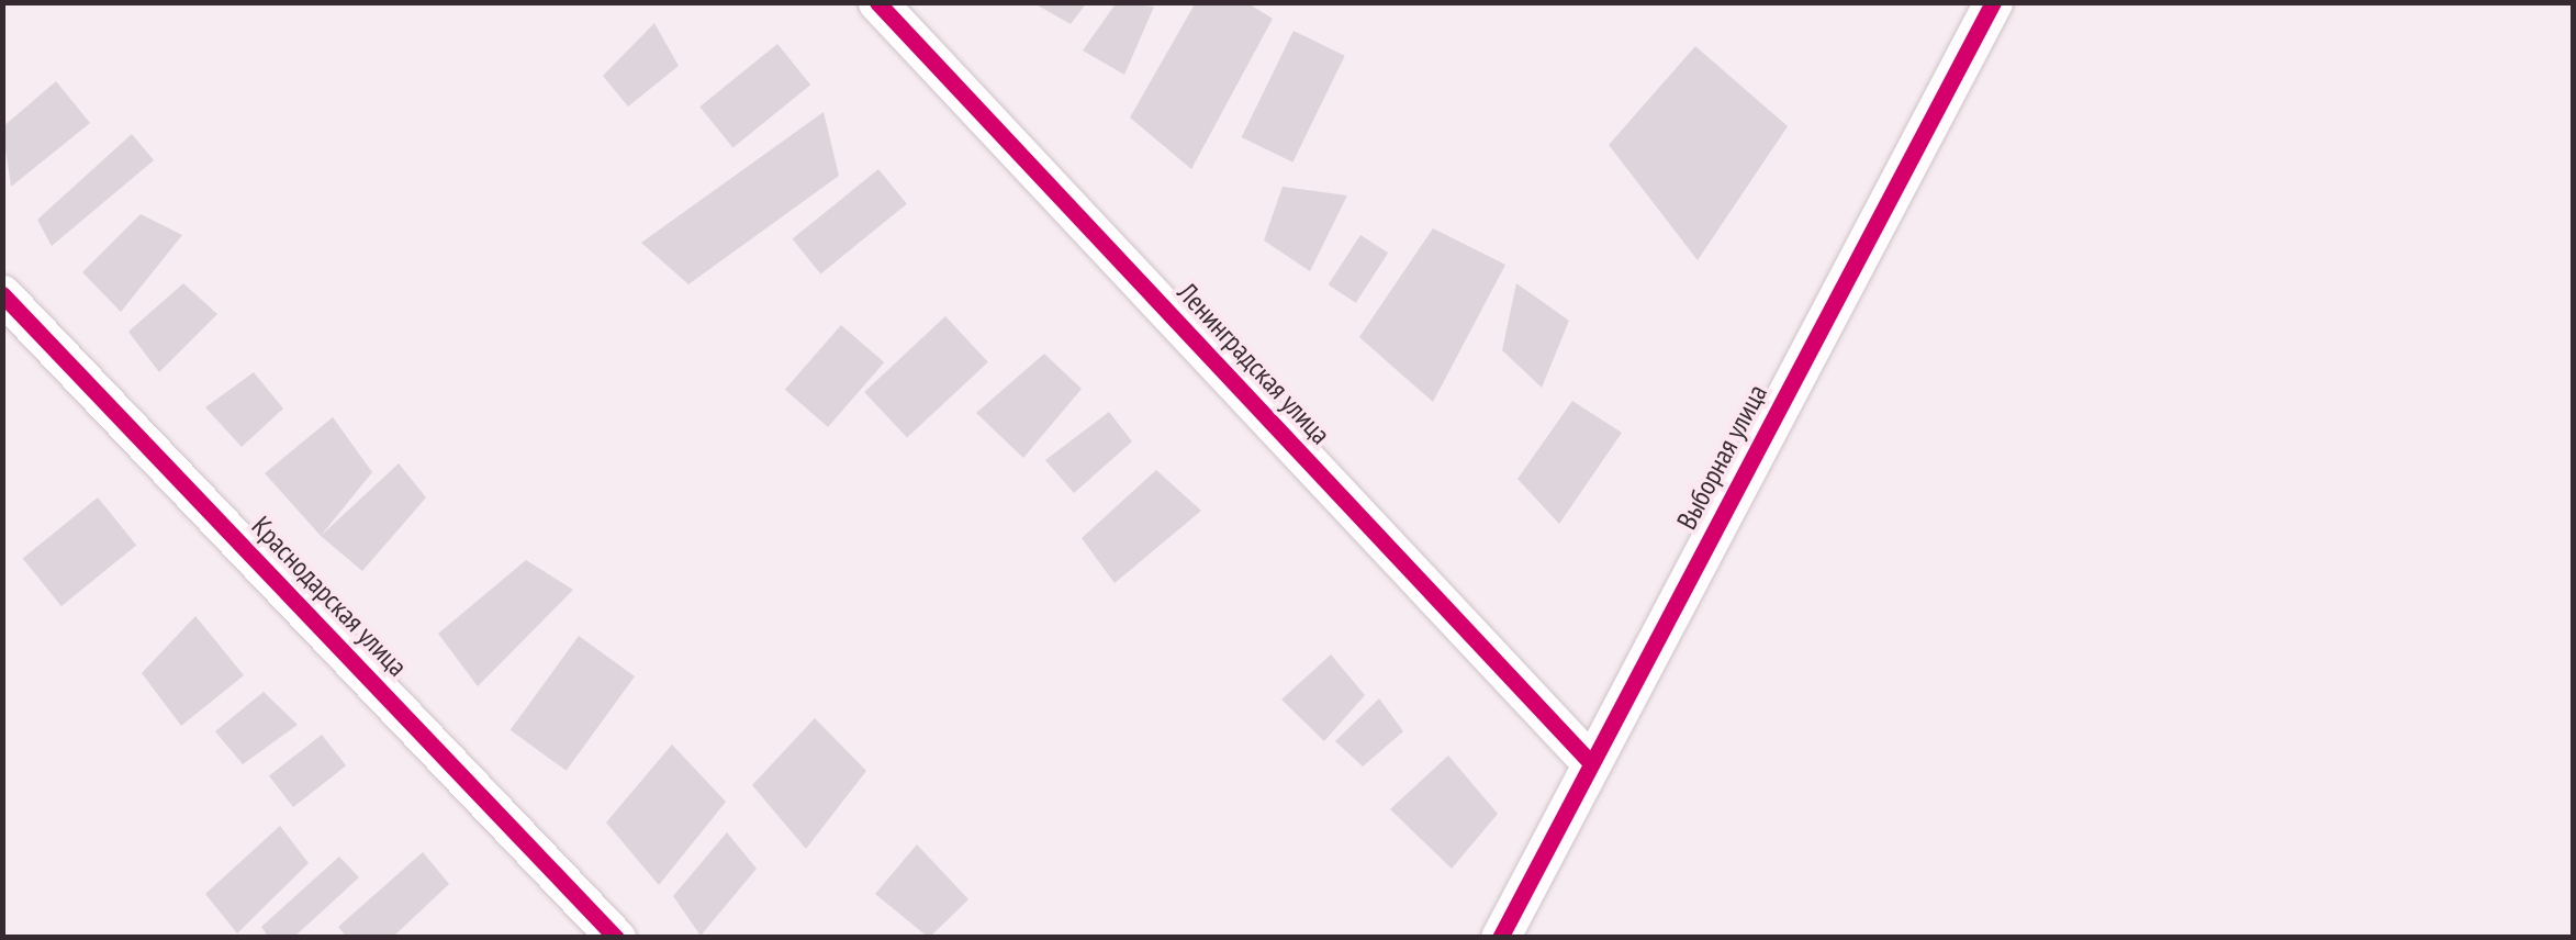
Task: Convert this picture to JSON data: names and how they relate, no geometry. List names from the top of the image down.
{
  "streets": {
    "street": ["Ленинградская улица", "Выборная улица", "Краснодарская улица"]
  },
  "crossings": [
    ["Ленинградская улица", "Выборная улица"]
  ]
}
